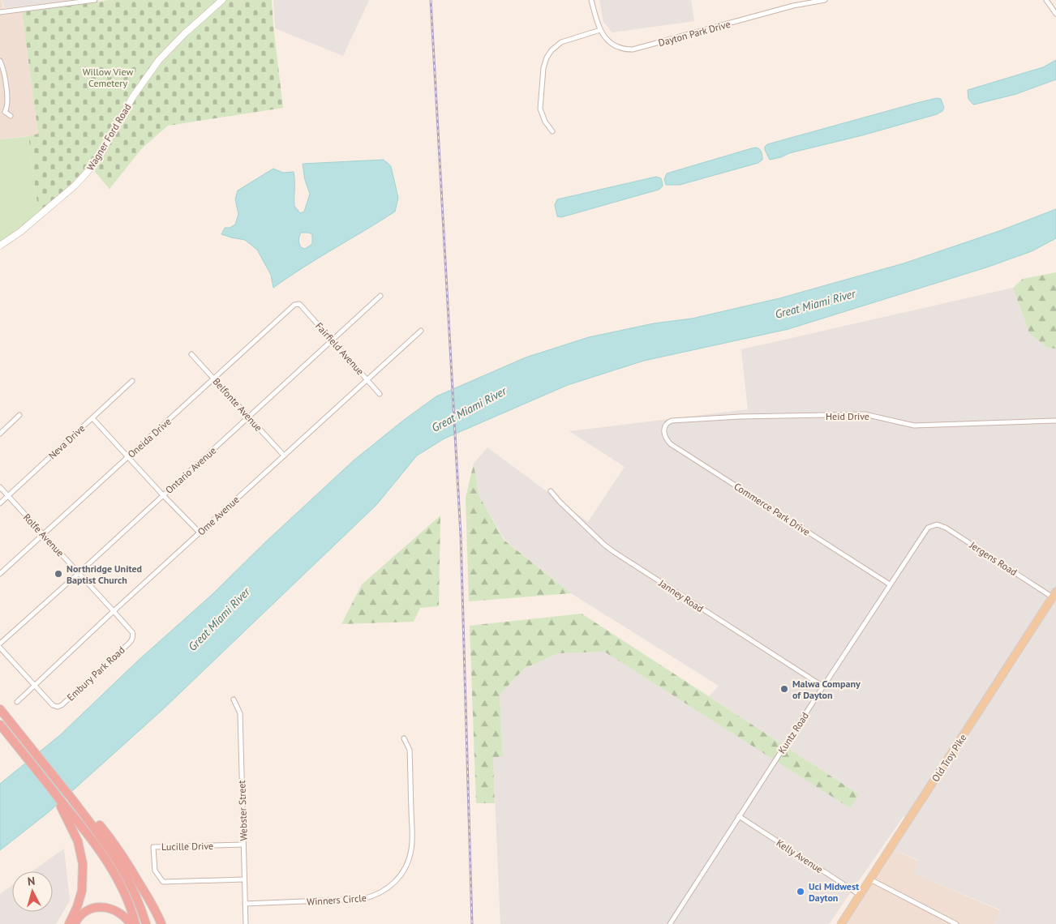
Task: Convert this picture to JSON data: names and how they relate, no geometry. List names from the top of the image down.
{
  "streets": {
    "main road": ["Wagner Ford Road", "Old Troy Pike"],
    "street": [
      "Dayton Park Drive",
      "Fairfield Avenue",
      "Belfonte Avenue",
      "Heid Drive",
      "Oneida Drive",
      "Neva Drive",
      "Ontario Avenue",
      "Commerce Park Drive",
      "Ome Avenue",
      "Rolfe Avenue",
      "Jergens Road",
      "Janney Road",
      "Embury Park Road",
      "Kuntz Road",
      "Webster Street",
      "Lucille Drive",
      "Kelly Avenue",
      "Winners Circle"
    ]
  },
  "crossings": [
    ["Fairfield Avenue", "Oneida Drive"],
    ["Fairfield Avenue", "Ontario Avenue"],
    ["Fairfield Avenue", "Ome Avenue"],
    ["Belfonte Avenue", "Oneida Drive"],
    ["Belfonte Avenue", "Ontario Avenue"],
    ["Belfonte Avenue", "Ome Avenue"],
    ["Heid Drive", "Commerce Park Drive"],
    ["Oneida Drive", "Rolfe Avenue"],
    ["Neva Drive", "Rolfe Avenue"],
    ["Ontario Avenue", "Rolfe Avenue"],
    ["Commerce Park Drive", "Kuntz Road"],
    ["Ome Avenue", "Rolfe Avenue"],
    ["Ome Avenue", "Embury Park Road"],
    ["Rolfe Avenue", "Embury Park Road"],
    ["Jergens Road", "Kuntz Road"],
    ["Jergens Road", "Old Troy Pike"],
    ["Janney Road", "Kuntz Road"],
    ["Kuntz Road", "Kelly Avenue"],
    ["Old Troy Pike", "Kelly Avenue"],
    ["Webster Street", "Lucille Drive"],
    ["Webster Street", "Winners Circle"]
  ],
  "water": ["Great Miami River"],
  "parks": ["Willow View Cemetery"],
  "places": ["Northridge United Baptist Church", "Malwa Company of Dayton", "Uci Midwest Dayton"],
  "north": "top"
}
